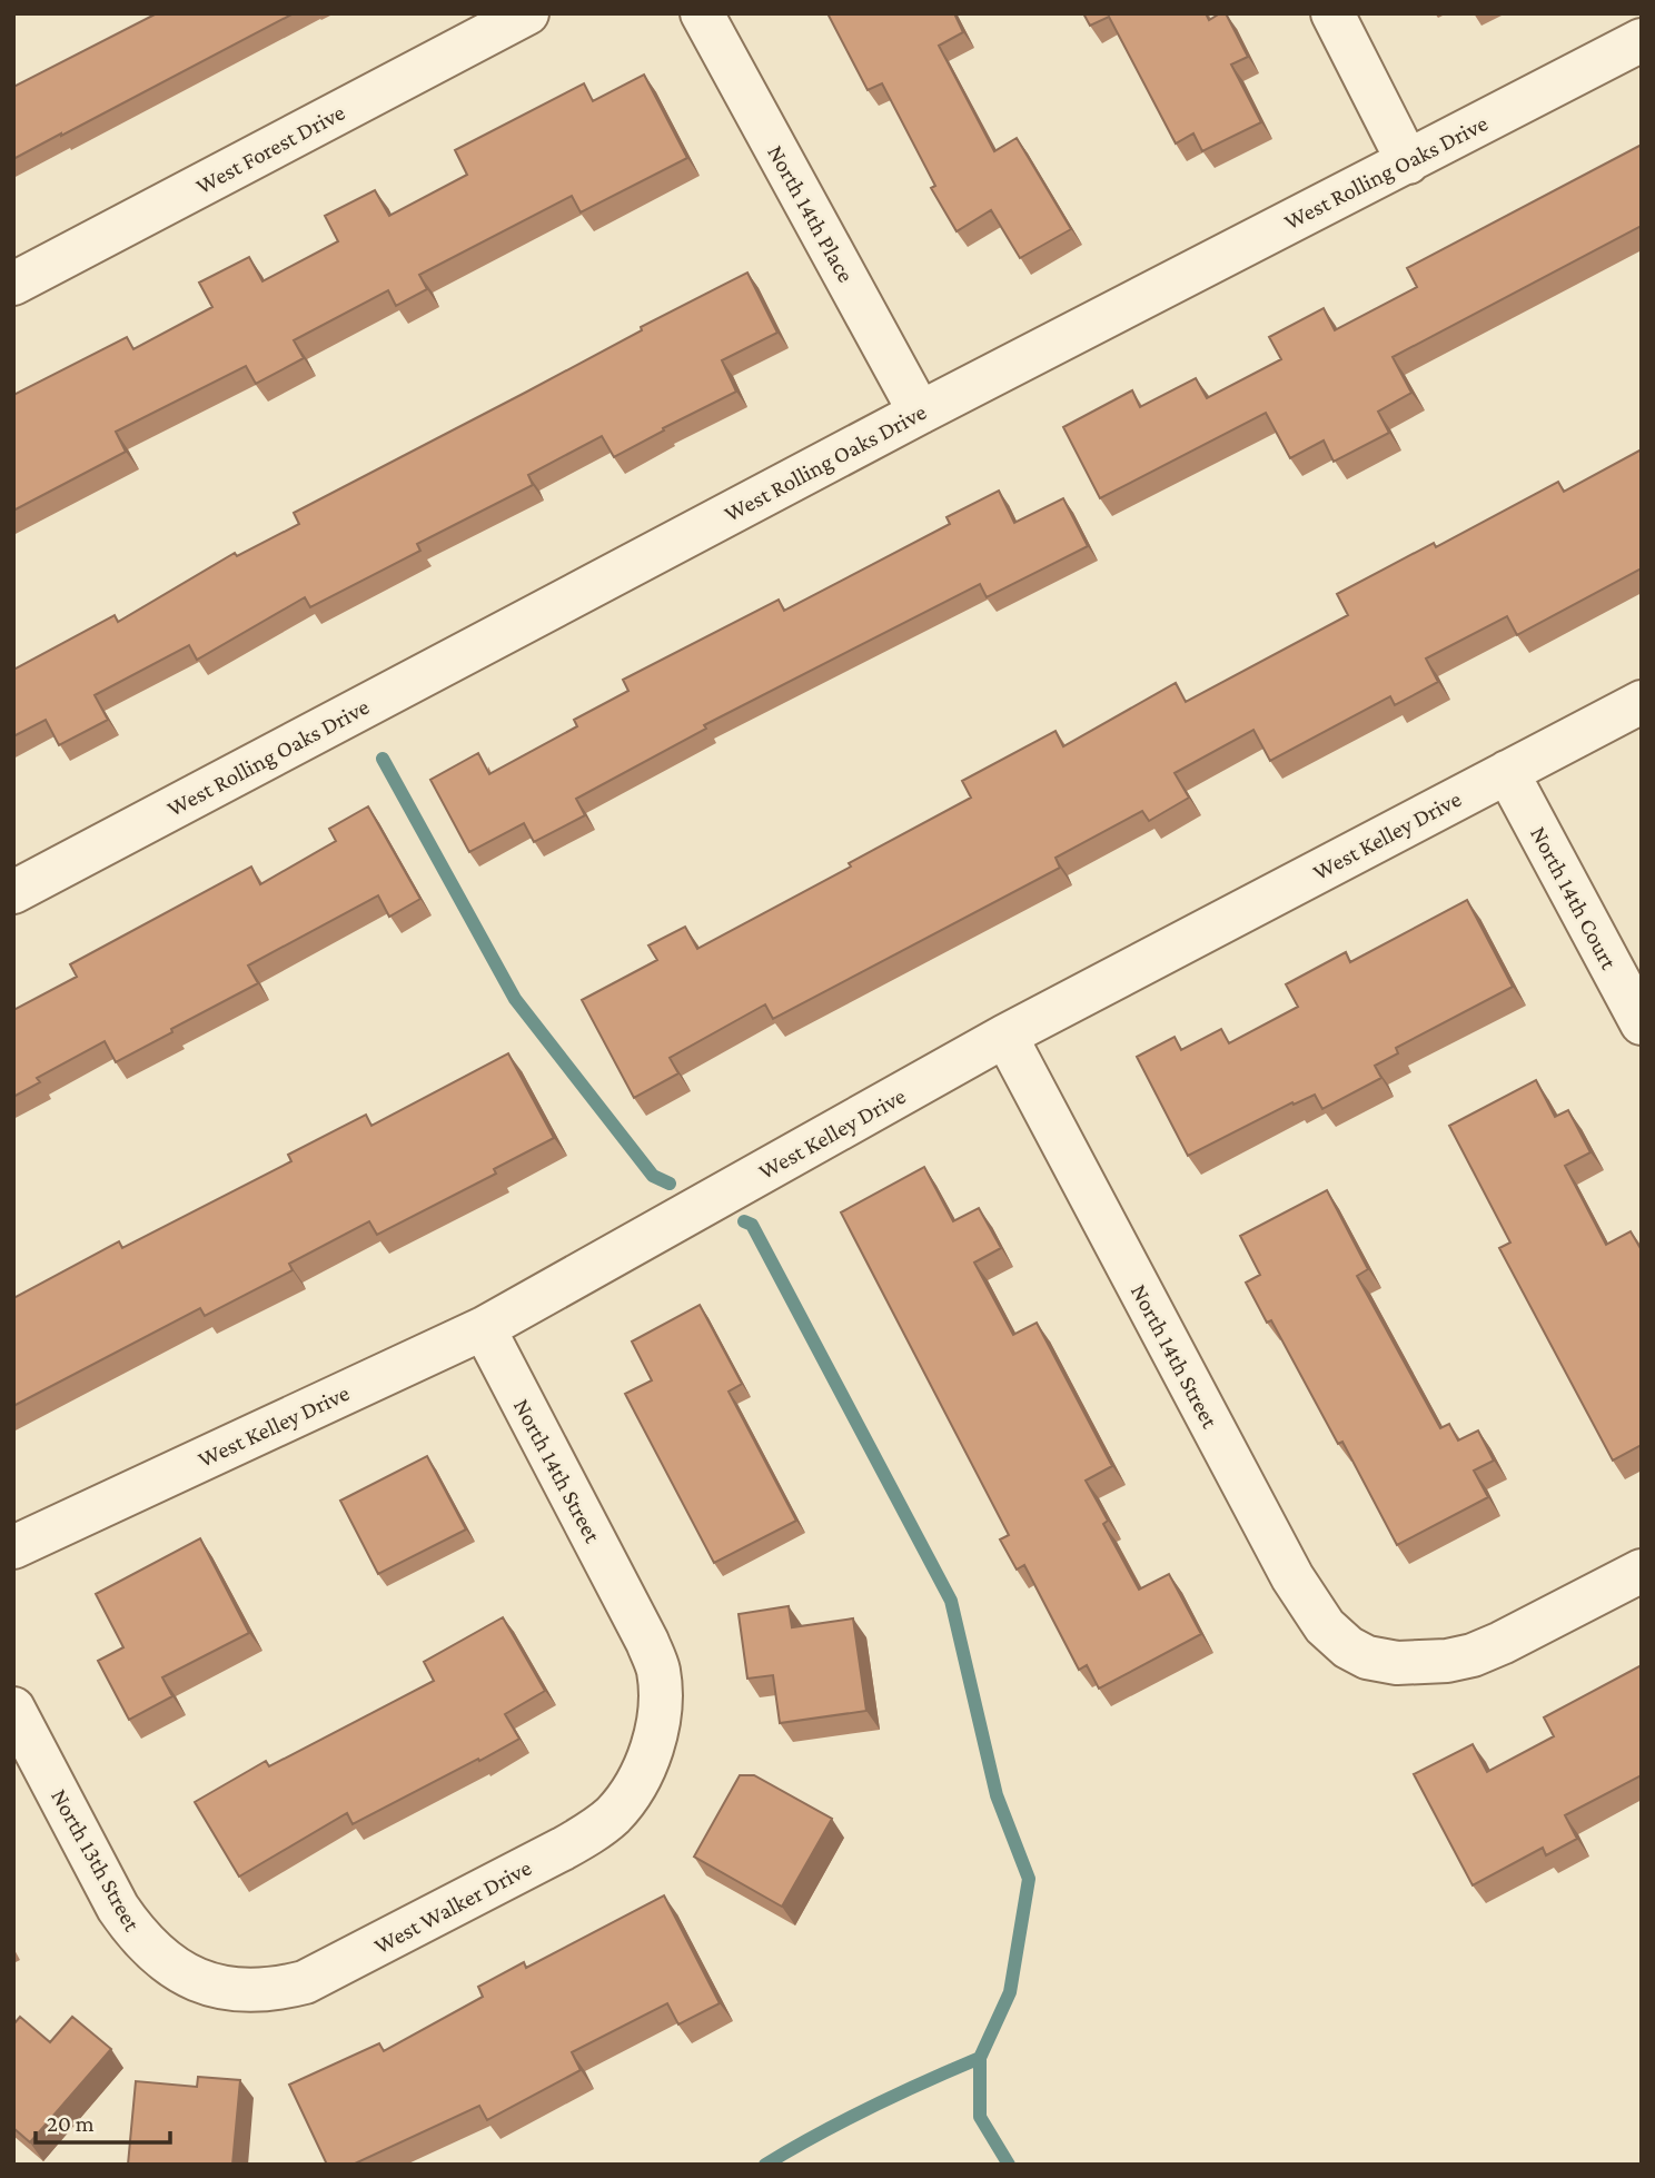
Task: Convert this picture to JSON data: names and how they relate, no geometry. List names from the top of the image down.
{
  "streets": {
    "street": [
      "West Forest Drive",
      "West Rolling Oaks Drive",
      "North 14th Place",
      "West Kelley Drive",
      "North 14th Court",
      "North 14th Street",
      "North 13th Street",
      "West Walker Drive"
    ]
  },
  "crossings": [
    ["West Rolling Oaks Drive", "North 14th Place"],
    ["West Kelley Drive", "North 14th Court"],
    ["West Kelley Drive", "North 14th Street"],
    ["North 14th Street", "West Walker Drive"],
    ["North 13th Street", "West Walker Drive"]
  ],
  "scale_bar": "20 m"
}
